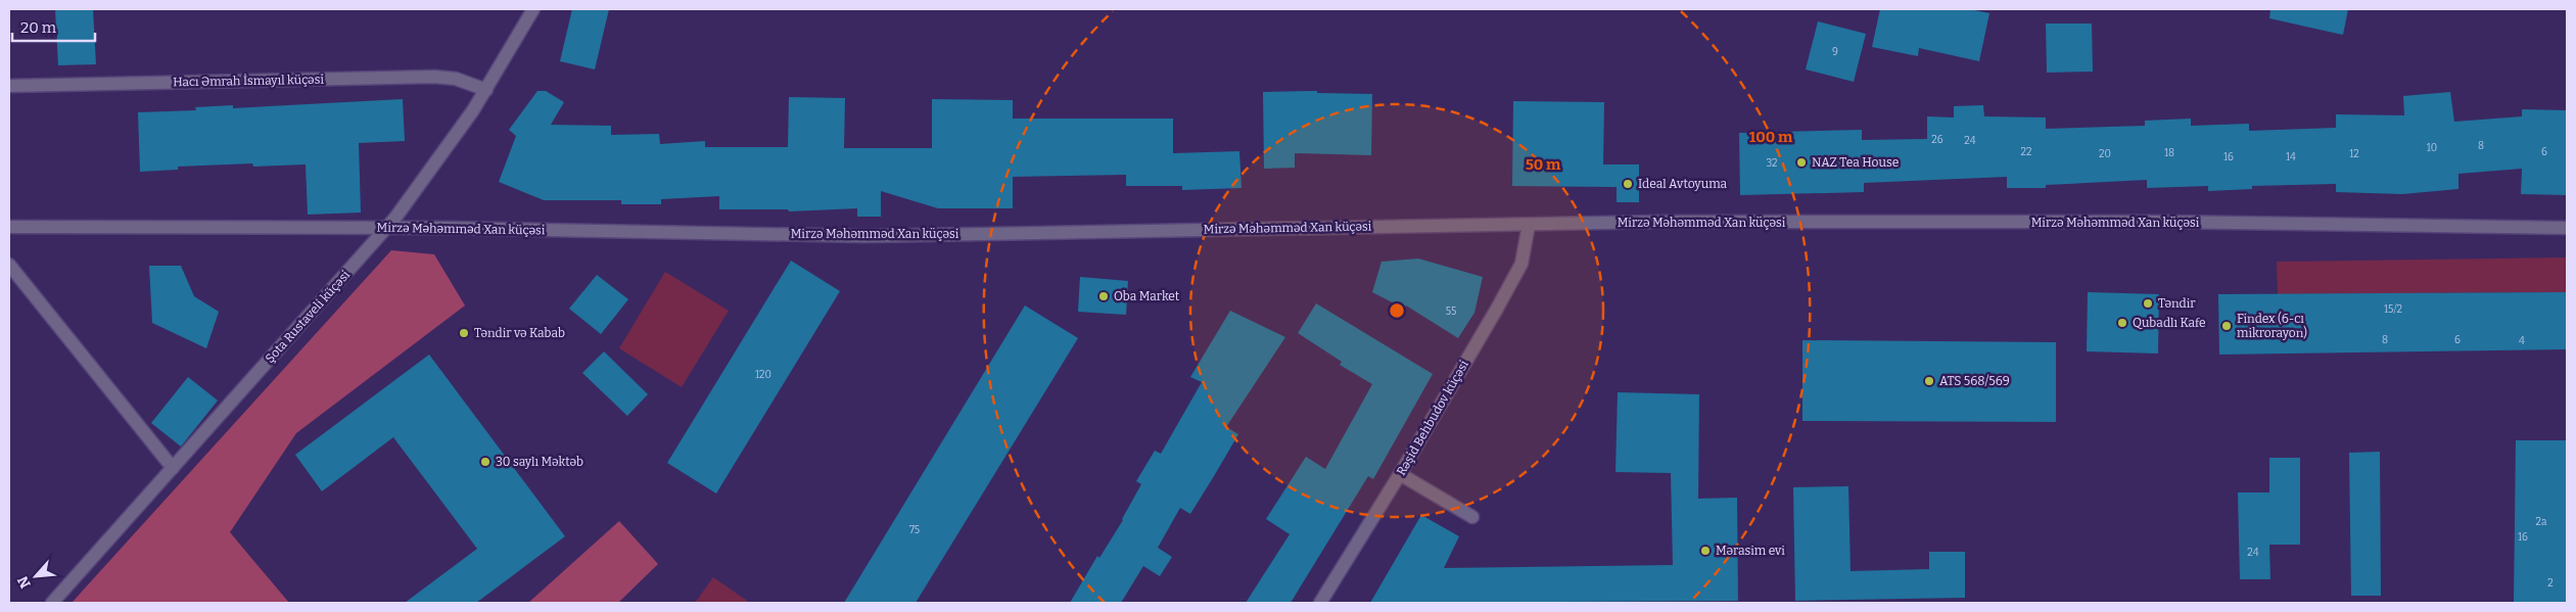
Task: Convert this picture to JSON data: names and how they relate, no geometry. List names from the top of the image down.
{
  "streets": {
    "street": [
      "Hacı Əmrah İsmayıl küçəsi",
      "Mirzə Məhəmməd Xan küçəsi",
      "Şota Rustaveli küçəsi",
      "Rəşid Behbudov küçəsi"
    ]
  },
  "crossings": [
    ["Hacı Əmrah İsmayıl küçəsi", "Şota Rustaveli küçəsi"],
    ["Mirzə Məhəmməd Xan küçəsi", "Şota Rustaveli küçəsi"],
    ["Mirzə Məhəmməd Xan küçəsi", "Rəşid Behbudov küçəsi"]
  ],
  "places": [
    "NAZ Tea House",
    "Ideal Avtoyuma",
    "Oba Market",
    "Təndir",
    "Qubadlı Kafe",
    "Findex (6-cı mikrorayon)",
    "Təndir və Kabab",
    "ATS 568/569",
    "30 saylı Məktəb",
    "Mərasim evi"
  ],
  "house_numbers": [
    "9",
    "26",
    "24",
    "8",
    "10",
    "22",
    "6",
    "18",
    "20",
    "12",
    "16",
    "14",
    "32",
    "15/2",
    "55",
    "8",
    "6",
    "4",
    "120",
    "2a",
    "75",
    "16",
    "24",
    "2"
  ],
  "scale_bar": "20 m",
  "north": "bottom left",
  "rings": ["100 m", "50 m"]
}
